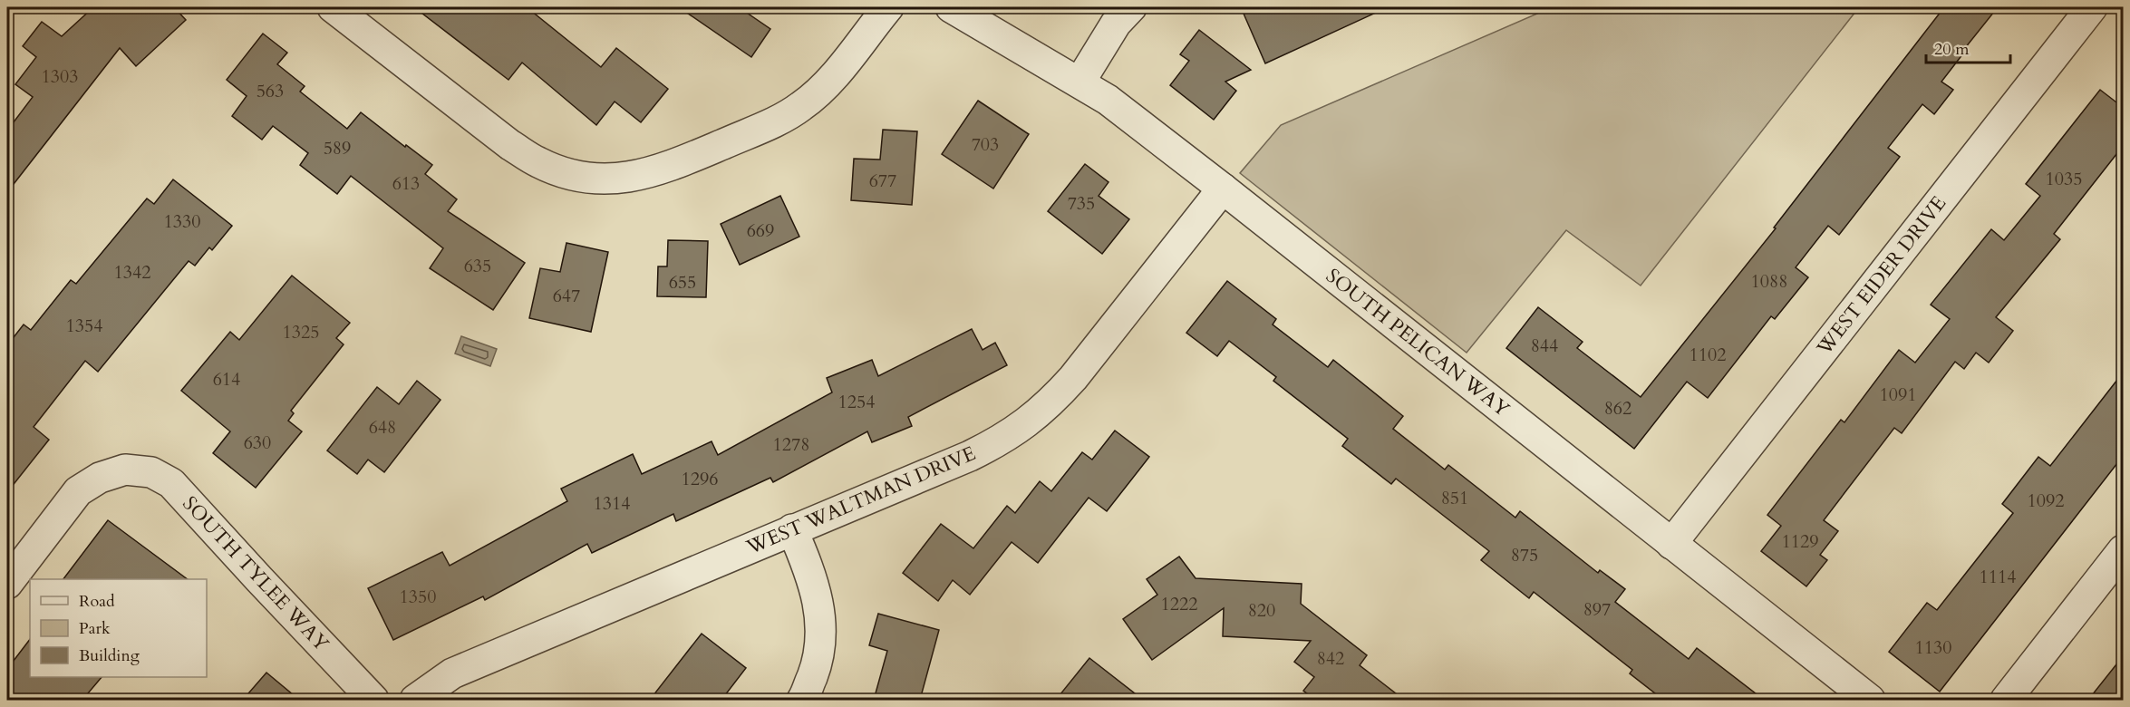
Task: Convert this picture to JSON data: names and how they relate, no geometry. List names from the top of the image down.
{
  "streets": {
    "street": [
      "WEST EIDER DRIVE",
      "SOUTH PELICAN WAY",
      "WEST WALTMAN DRIVE",
      "SOUTH TYLEE WAY"
    ]
  },
  "crossings": [
    ["WEST EIDER DRIVE", "SOUTH PELICAN WAY"],
    ["SOUTH PELICAN WAY", "WEST WALTMAN DRIVE"]
  ],
  "house_numbers": [
    "1303",
    "563",
    "703",
    "589",
    "1035",
    "677",
    "613",
    "735",
    "1330",
    "669",
    "635",
    "1342",
    "1088",
    "655",
    "647",
    "1354",
    "1325",
    "844",
    "1102",
    "614",
    "1091",
    "1254",
    "862",
    "648",
    "630",
    "1278",
    "1296",
    "851",
    "1092",
    "1314",
    "1129",
    "875",
    "1114",
    "1350",
    "1222",
    "897",
    "820",
    "1130",
    "842"
  ],
  "legend": ["Road", "Park", "Building"],
  "scale_bar": "20 m"
}
